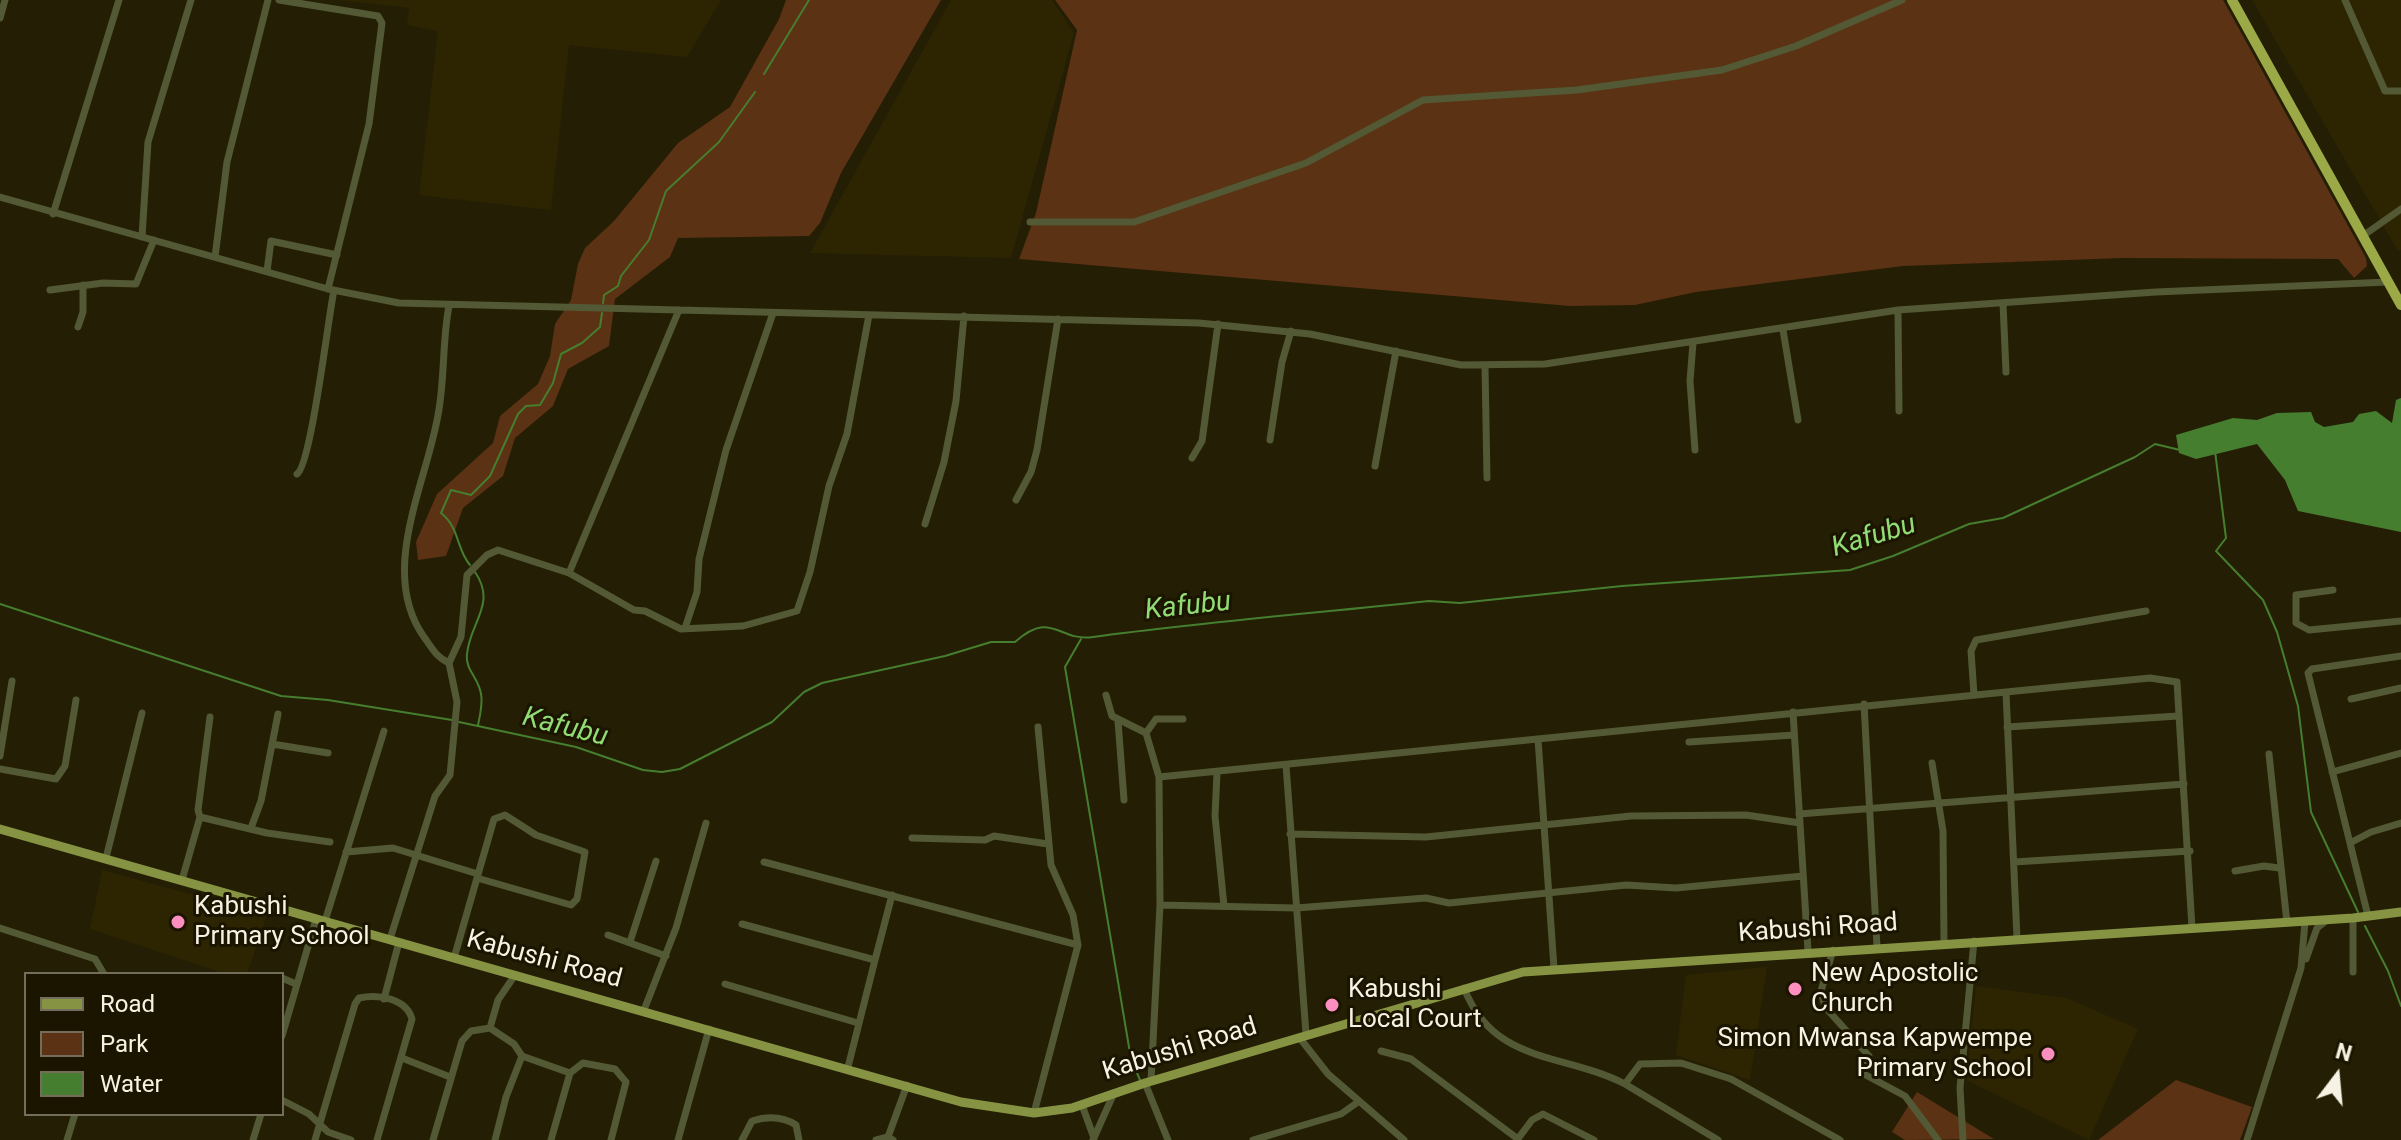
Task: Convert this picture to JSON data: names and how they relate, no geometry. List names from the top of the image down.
{
  "streets": {
    "main road": ["Kabushi Road"]
  },
  "water": ["Kafubu"],
  "places": [
    "Kabushi Primary School",
    "New Apostolic Church",
    "Kabushi Local Court",
    "Simon Mwansa Kapwempe Primary School"
  ],
  "legend": ["Road", "Park", "Water"],
  "north": "top"
}
